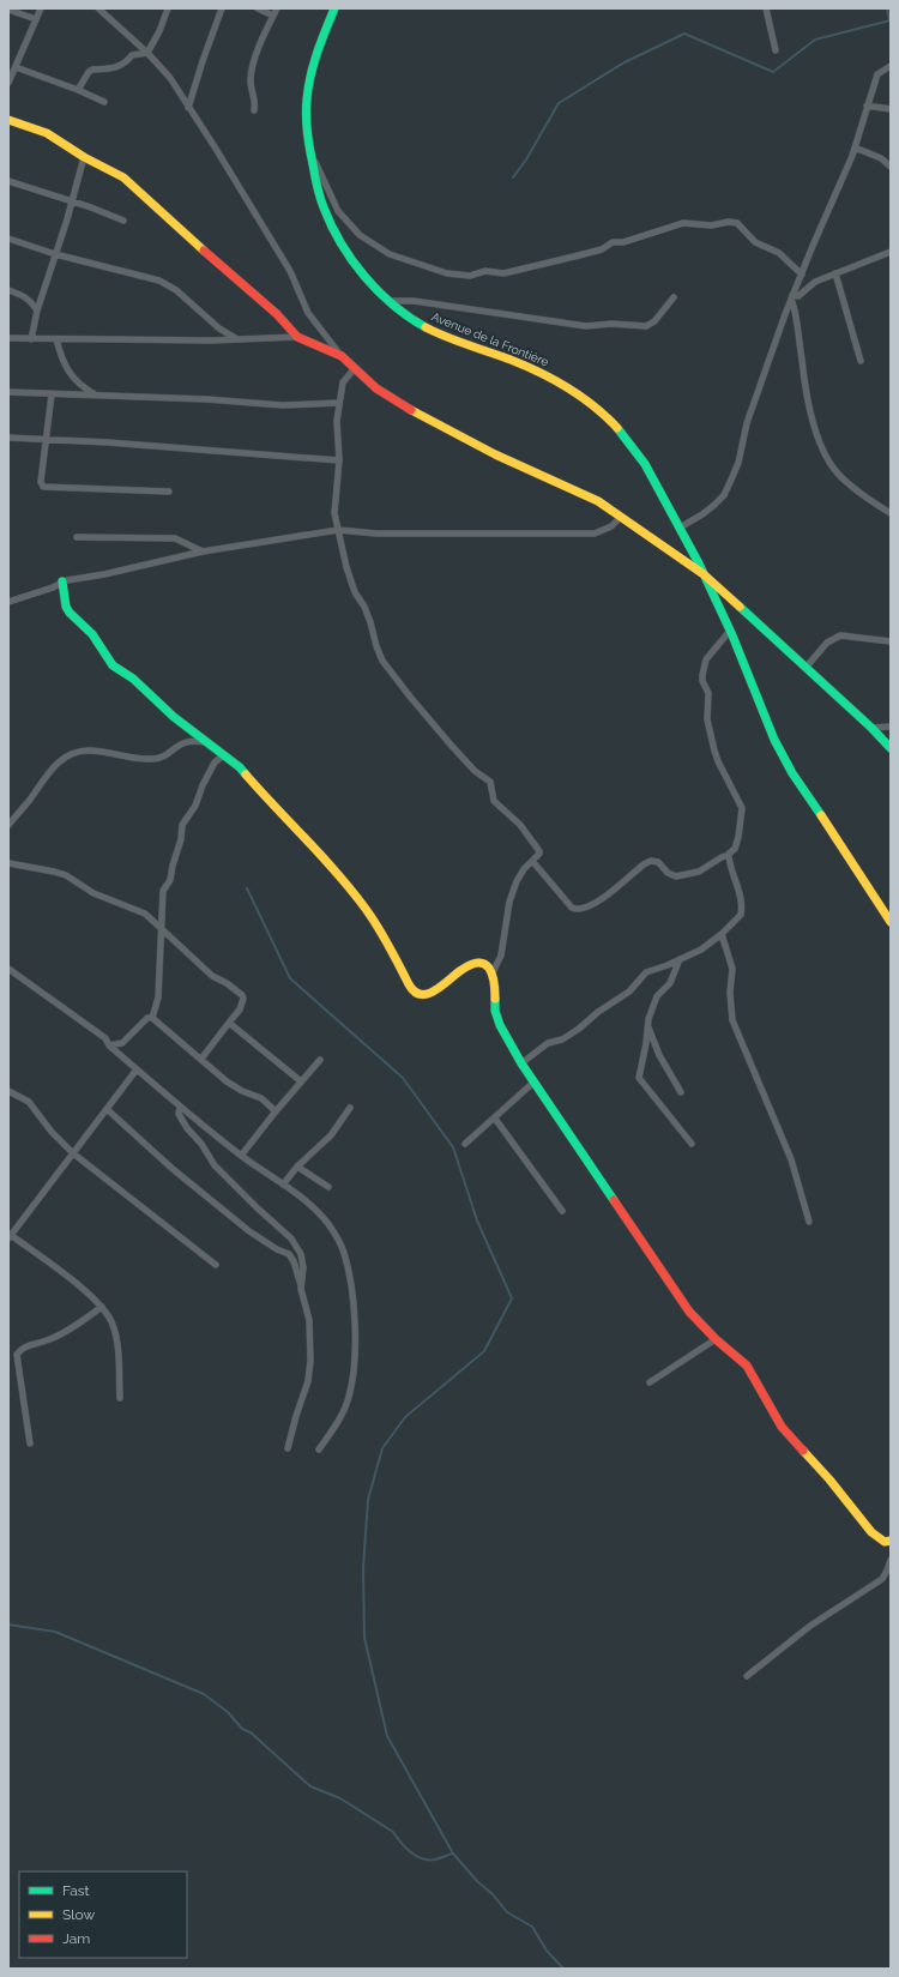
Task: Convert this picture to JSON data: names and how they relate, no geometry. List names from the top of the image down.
{
  "streets": {
    "street": ["Avenue de la Frontière"]
  },
  "legend": ["Fast", "Slow", "Jam"]
}
